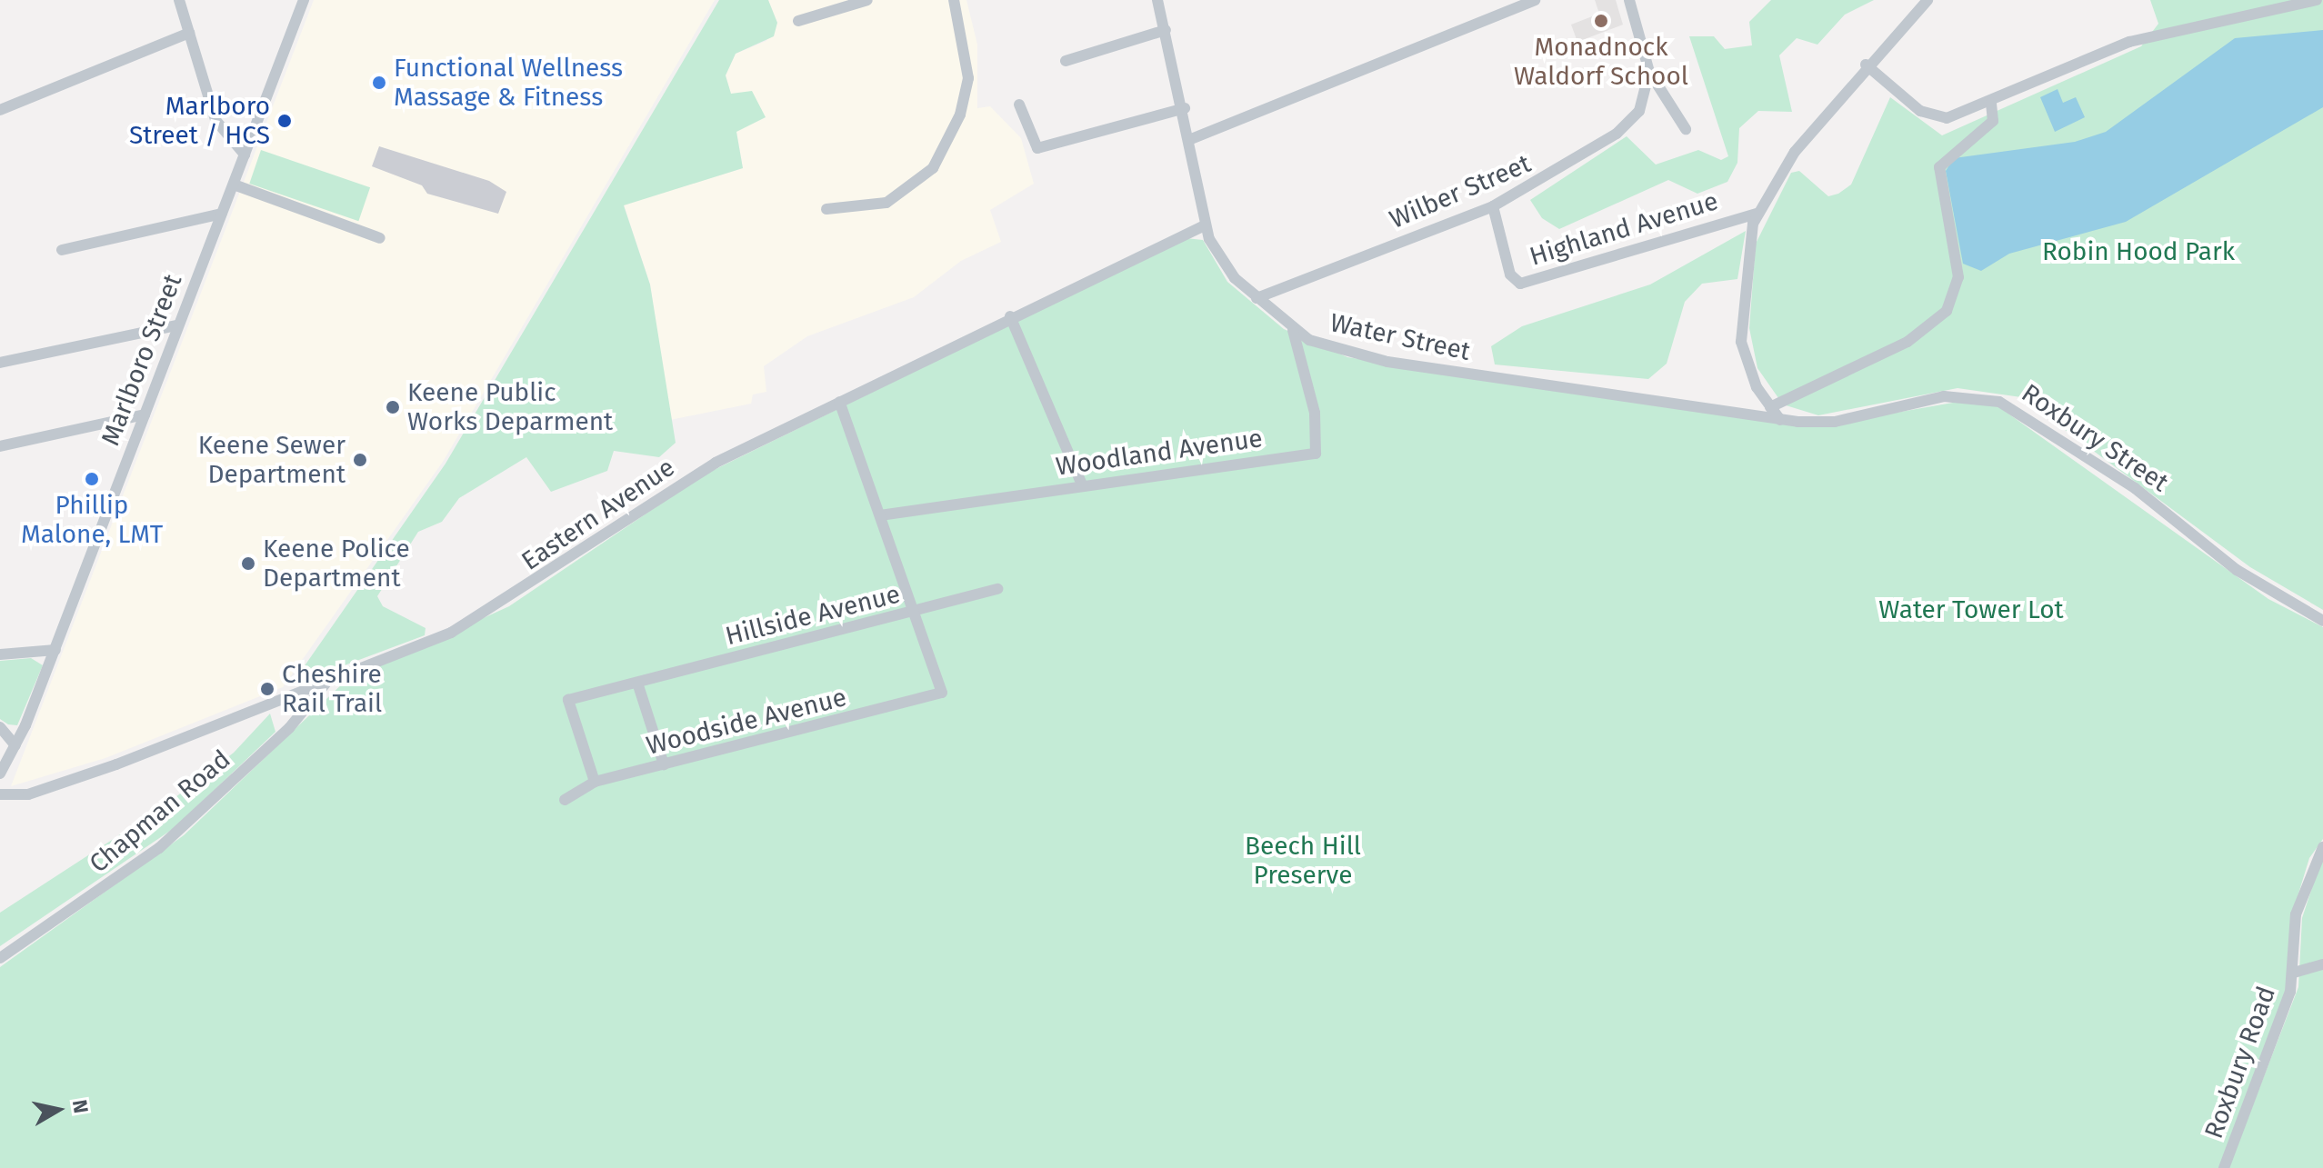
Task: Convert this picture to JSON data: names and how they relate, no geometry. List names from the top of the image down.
{
  "streets": {
    "street": [
      "Wilber Street",
      "Highland Avenue",
      "Water Street",
      "Marlboro Street",
      "Roxbury Street",
      "Woodland Avenue",
      "Eastern Avenue",
      "Hillside Avenue",
      "Woodside Avenue",
      "Chapman Road",
      "Roxbury Road"
    ]
  },
  "crossings": [
    ["Wilber Street", "Highland Avenue"],
    ["Wilber Street", "Water Street"],
    ["Water Street", "Roxbury Street"],
    ["Water Street", "Woodland Avenue"],
    ["Water Street", "Eastern Avenue"],
    ["Eastern Avenue", "Chapman Road"],
    ["Hillside Avenue", "Woodside Avenue"]
  ],
  "parks": ["Robin Hood Park", "Water Tower Lot", "Beech Hill Preserve"],
  "places": [
    "Monadnock Waldorf School",
    "Functional Wellness Massage & Fitness",
    "Marlboro Street / HCS",
    "Keene Public Works Deparment",
    "Keene Sewer Department",
    "Phillip Malone, LMT",
    "Keene Police Department",
    "Cheshire Rail Trail"
  ],
  "north": "right"
}
